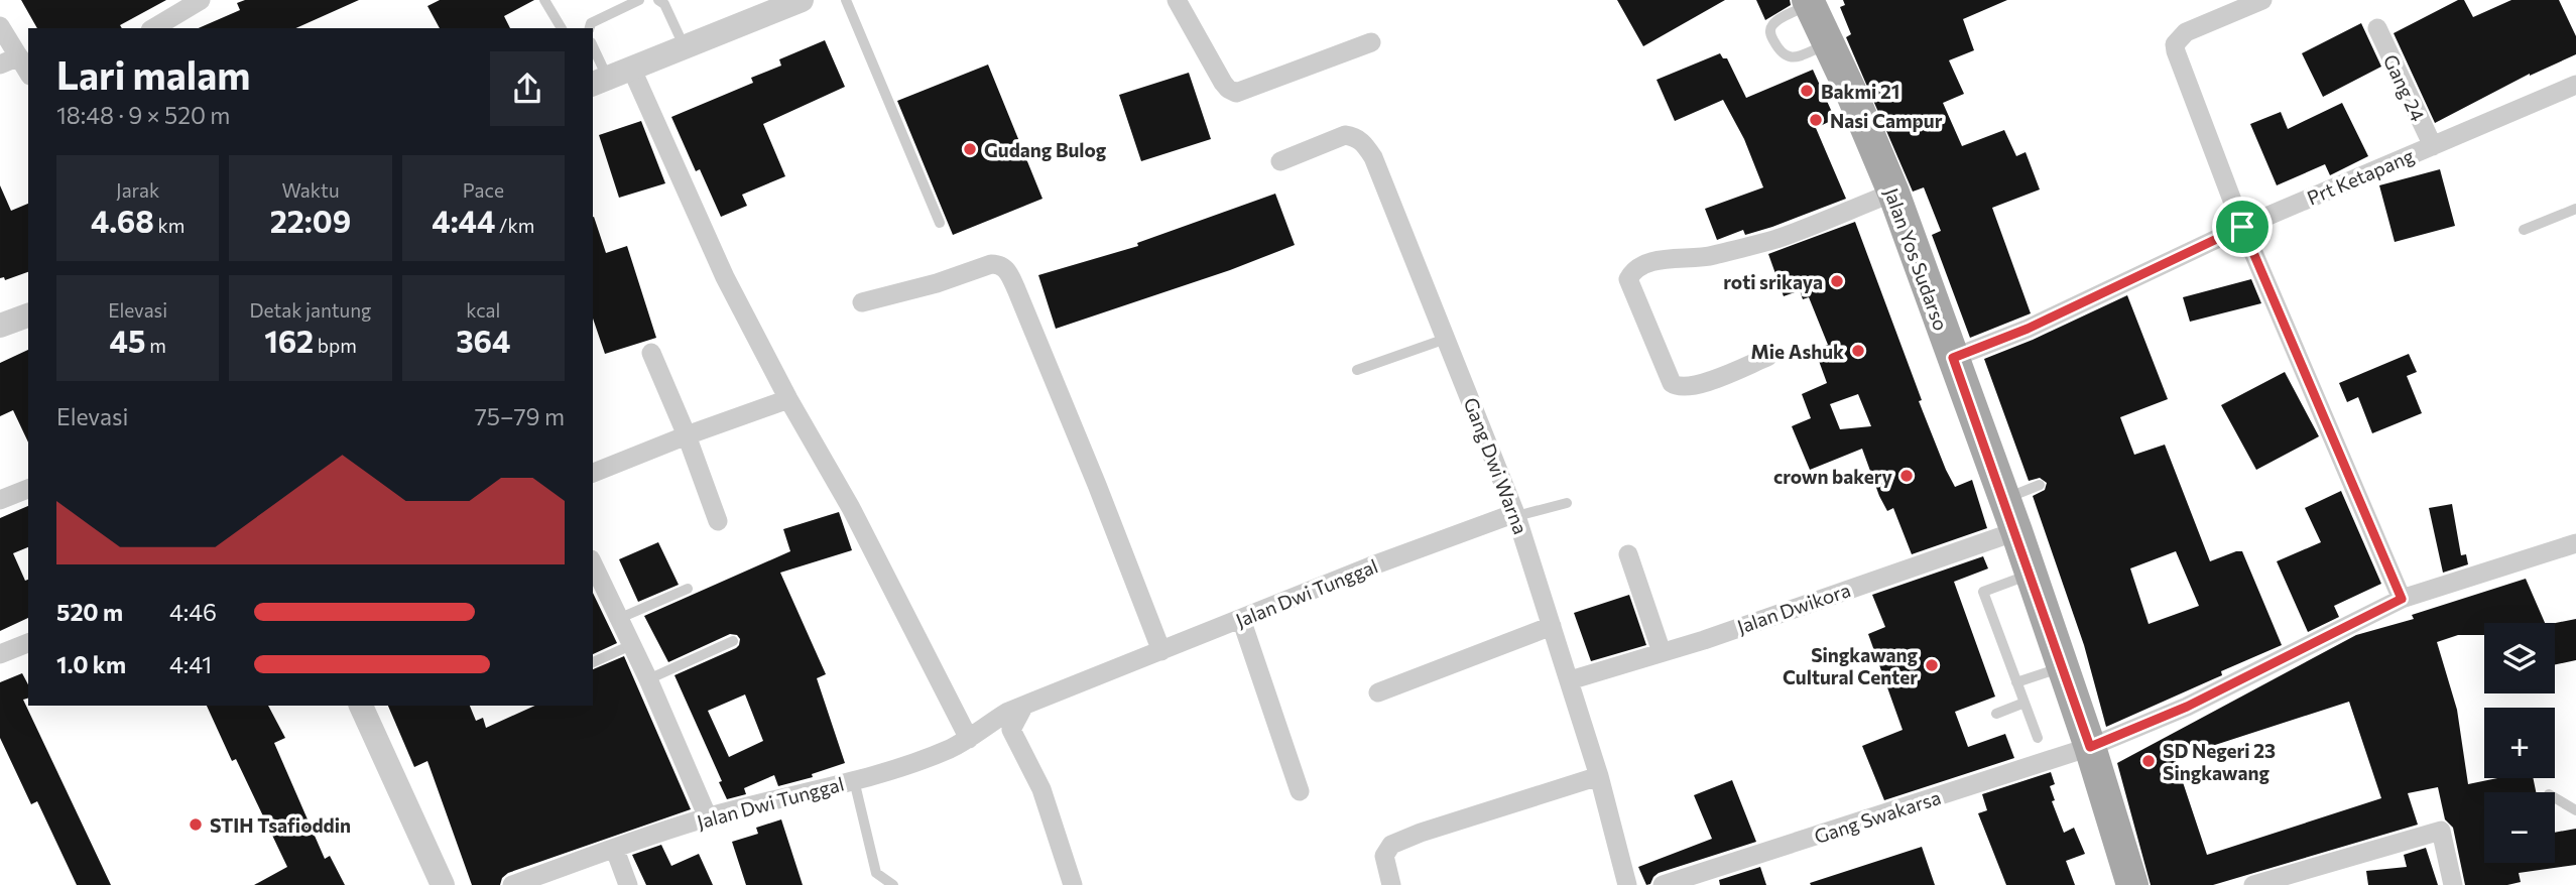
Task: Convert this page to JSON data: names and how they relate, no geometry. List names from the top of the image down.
{
  "streets": {
    "main road": ["Jalan Yos Sudarso"],
    "street": [
      "Gang 24",
      "Prt Ketapang",
      "Gang Dwi Warna",
      "Jalan Dwi Tunggal",
      "Jalan Dwikora",
      "Gang Swakarsa"
    ]
  },
  "crossings": [
    ["Gang 24", "Prt Ketapang"],
    ["Prt Ketapang", "Jalan Yos Sudarso"],
    ["Jalan Yos Sudarso", "Jalan Dwikora"],
    ["Jalan Yos Sudarso", "Gang Swakarsa"],
    ["Gang Dwi Warna", "Jalan Dwi Tunggal"],
    ["Gang Dwi Warna", "Jalan Dwikora"]
  ],
  "places": [
    "Bakmi 21",
    "Nasi Campur",
    "Gudang Bulog",
    "roti srikaya",
    "Mie Ashuk",
    "crown bakery",
    "Singkawang Cultural Center",
    "SD Negeri 23 Singkawang",
    "STIH Tsafioddin"
  ],
  "page": {
    "heading": ["Lari malam", "18:48 · 9 × 520 m"],
    "stats": [
      ["Jarak", "4.68 km"],
      ["Waktu", "22:09"],
      ["Pace", "4:44 /km"],
      ["Elevasi", "45 m"],
      ["Detak jantung", "162 bpm"],
      ["kcal", "364"]
    ],
    "chart": ["Elevasi", "75–79 m"],
    "list": [
      {
        "name": "520 m",
        "note": "4:46"
      },
      {
        "name": "1.0 km",
        "note": "4:41"
      }
    ],
    "map_buttons": ["+", "−"]
  }
}
